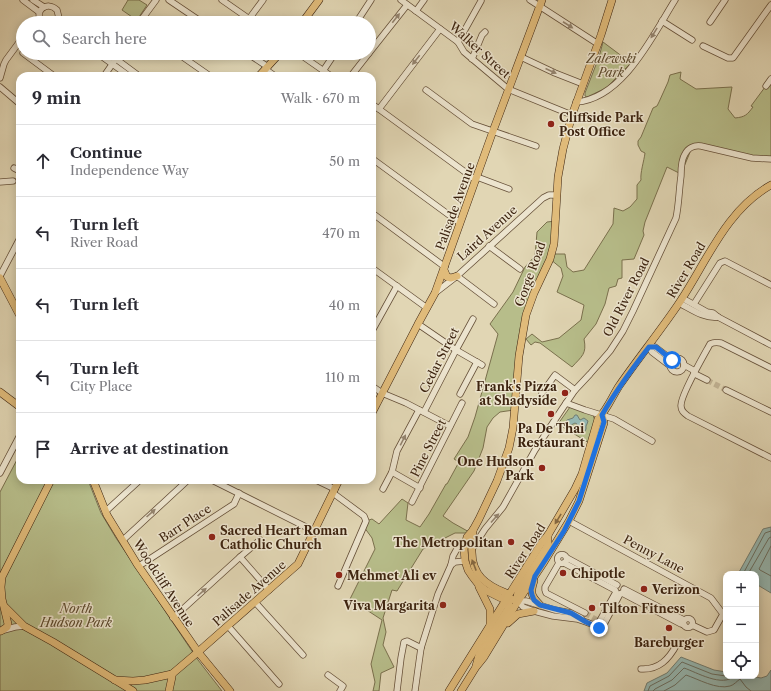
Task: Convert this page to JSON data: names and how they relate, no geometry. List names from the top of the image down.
{
  "streets": {
    "main road": [
      "Palisade Avenue",
      "River Road",
      "Gorge Road",
      "Woodcliff Avenue"
    ],
    "street": [
      "Walker Street",
      "Laird Avenue",
      "Old River Road",
      "Cedar Street",
      "Pine Street",
      "Barr Place",
      "Penny Lane"
    ]
  },
  "crossings": [
    ["Walker Street", "Palisade Avenue"],
    ["Walker Street", "Gorge Road"],
    ["Palisade Avenue", "Laird Avenue"],
    ["Palisade Avenue", "Woodcliff Avenue"],
    ["Laird Avenue", "Gorge Road"],
    ["River Road", "Gorge Road"],
    ["River Road", "Penny Lane"],
    ["Gorge Road", "Old River Road"],
    ["Barr Place", "Woodcliff Avenue"]
  ],
  "one_way": ["Cedar Street"],
  "parks": ["Zalewski Park", "North Hudson Park"],
  "places": [
    "Cliffside Park Post Office",
    "Frank's Pizza at Shadyside",
    "Pa De Thai Restaurant",
    "One Hudson Park",
    "Sacred Heart Roman Catholic Church",
    "The Metropolitan",
    "Chipotle",
    "Mehmet Ali ev",
    "Verizon",
    "Viva Margarita",
    "Tilton Fitness",
    "Bareburger"
  ],
  "page": {
    "search": "Search here",
    "heading": ["9 min", "Walk · 670 m"],
    "list": [
      ["Continue", "Independence Way", "50 m"],
      ["Turn left", "River Road", "470 m"],
      ["Turn left", "40 m"],
      ["Turn left", "City Place", "110 m"],
      "Arrive at destination"
    ],
    "map_buttons": ["+", "−"]
  }
}
